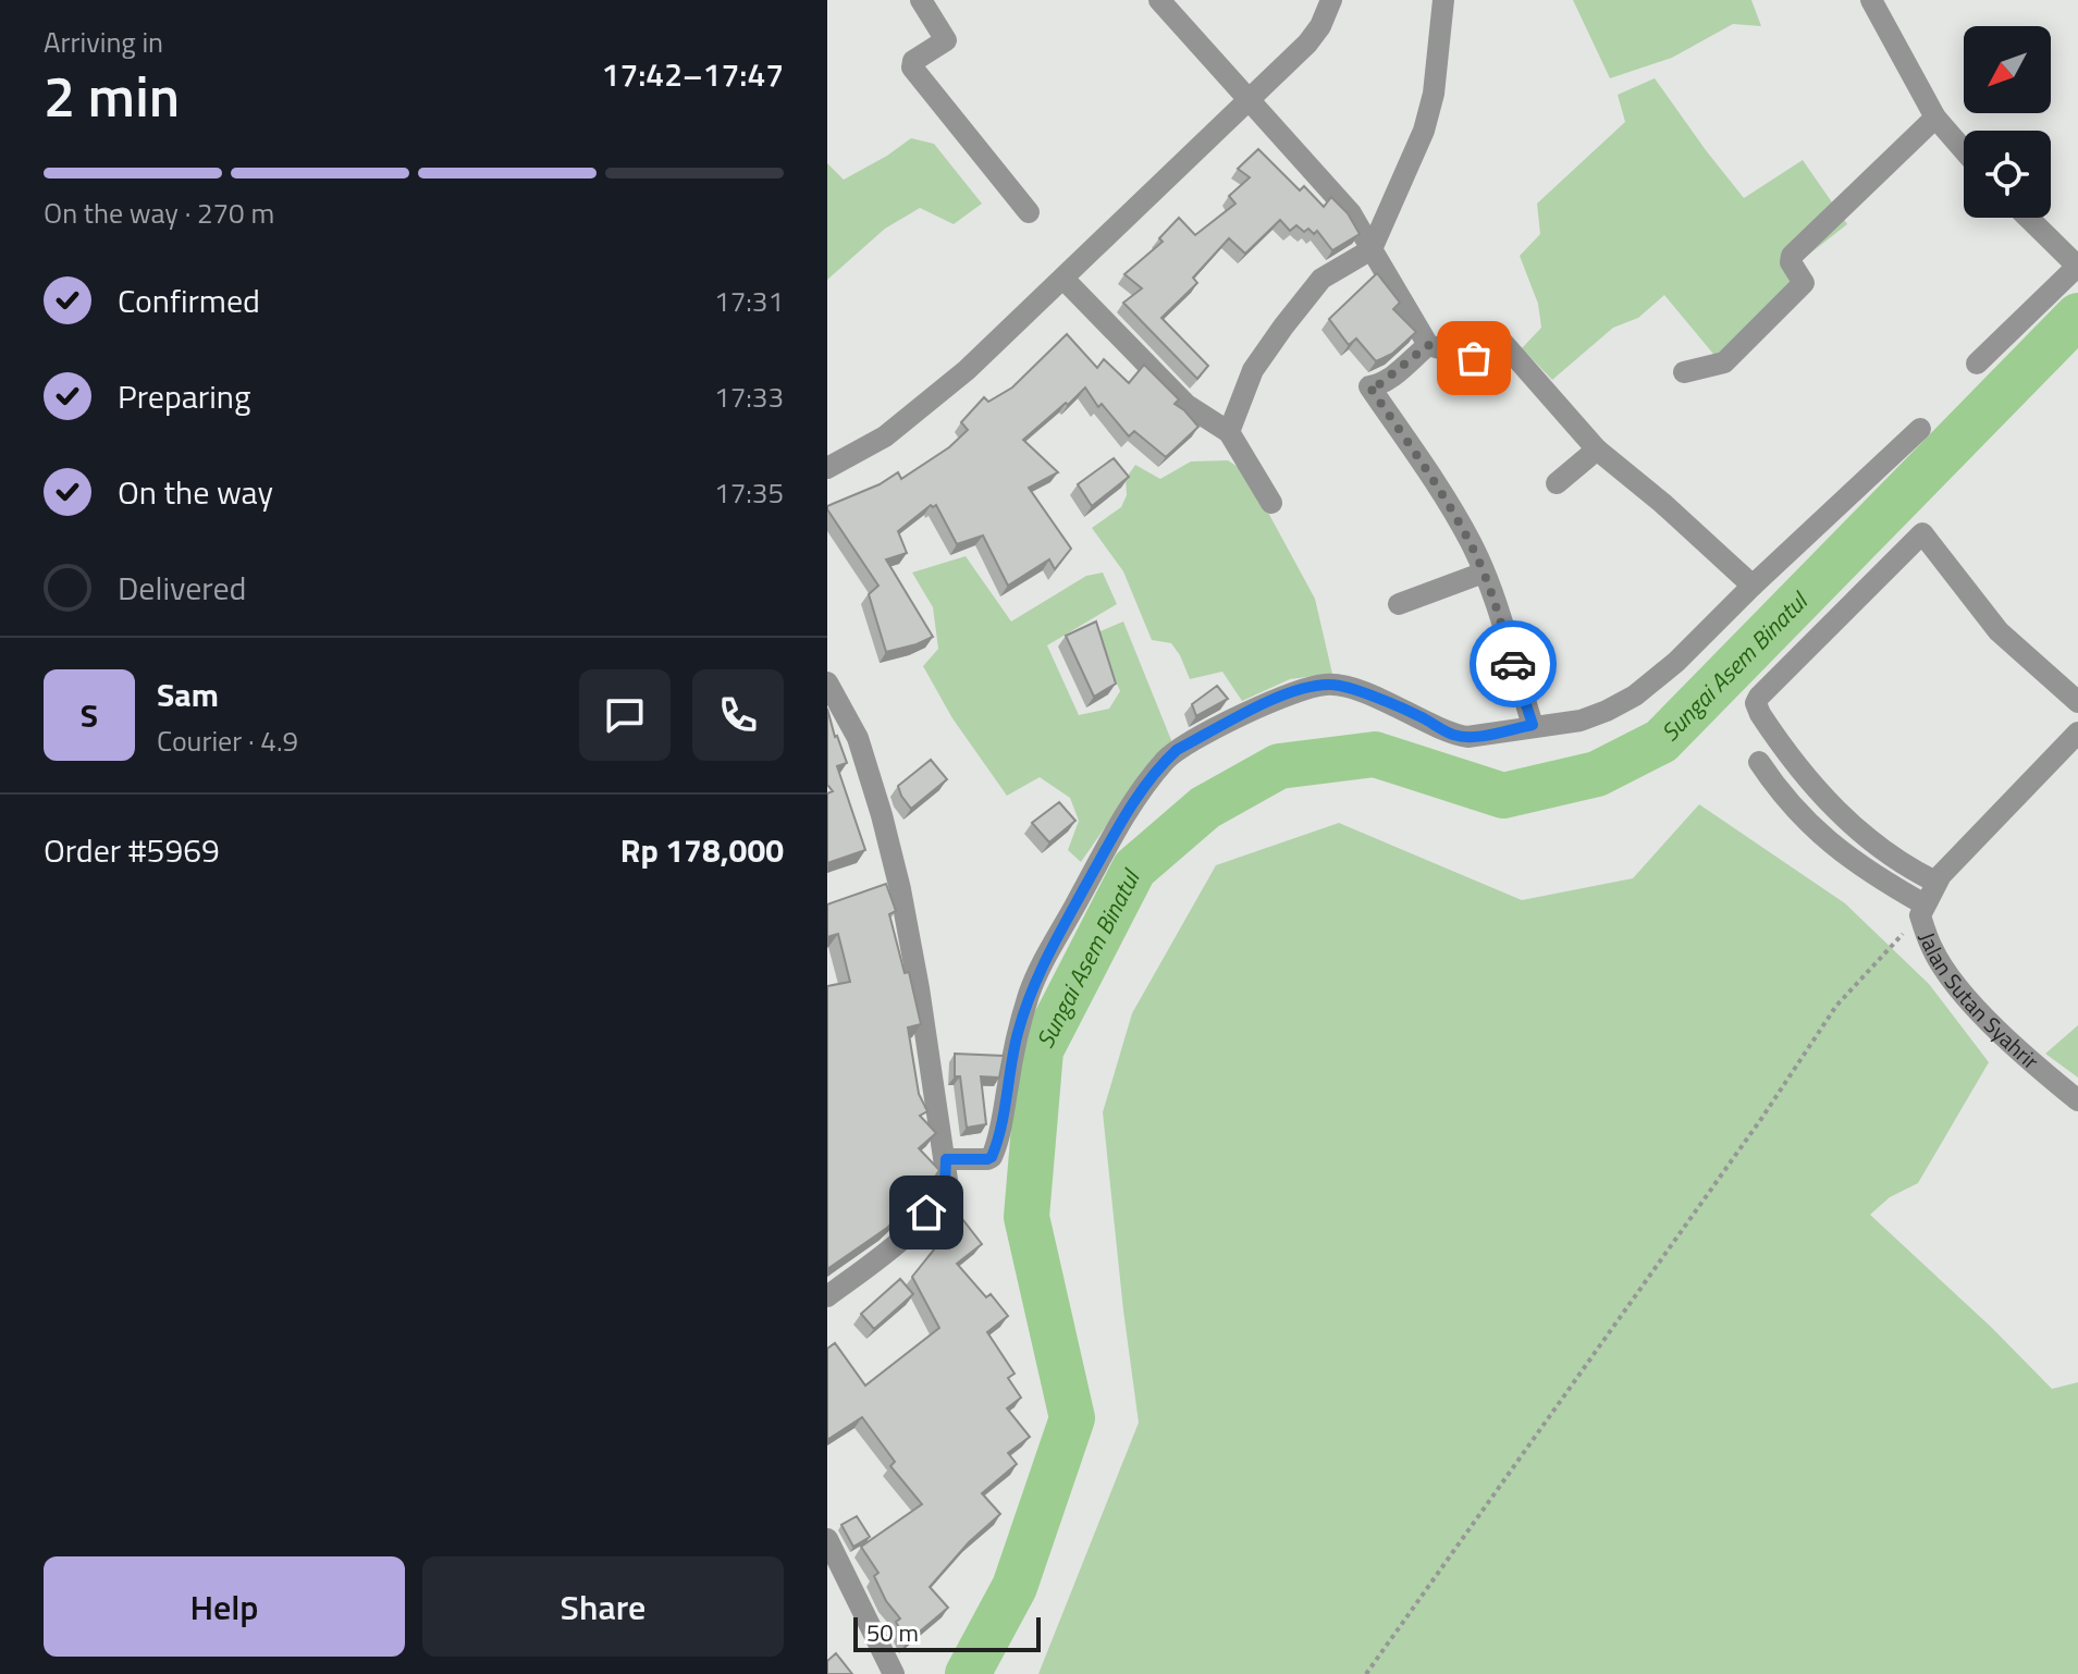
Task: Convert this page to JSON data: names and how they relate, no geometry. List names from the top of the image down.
{
  "streets": {
    "street": ["Jalan Sutan Syahrir"]
  },
  "water": ["Sungai Asem Binatul"],
  "scale_bar": "50 m",
  "north": "bottom left",
  "page": {
    "heading": ["2 min", "Arriving in", "17:42–17:47"],
    "panel": [
      "Sam",
      "Courier · 4.9",
      "Order #5969",
      "Rp 178,000"
    ],
    "bar": "On the way · 270 m",
    "list": [
      ["Confirmed", "17:31"],
      ["Preparing", "17:33"],
      ["On the way", "17:35"],
      "Delivered"
    ],
    "round": "S",
    "buttons": ["Help", "Share"],
    "scale": "50 m"
  }
}
